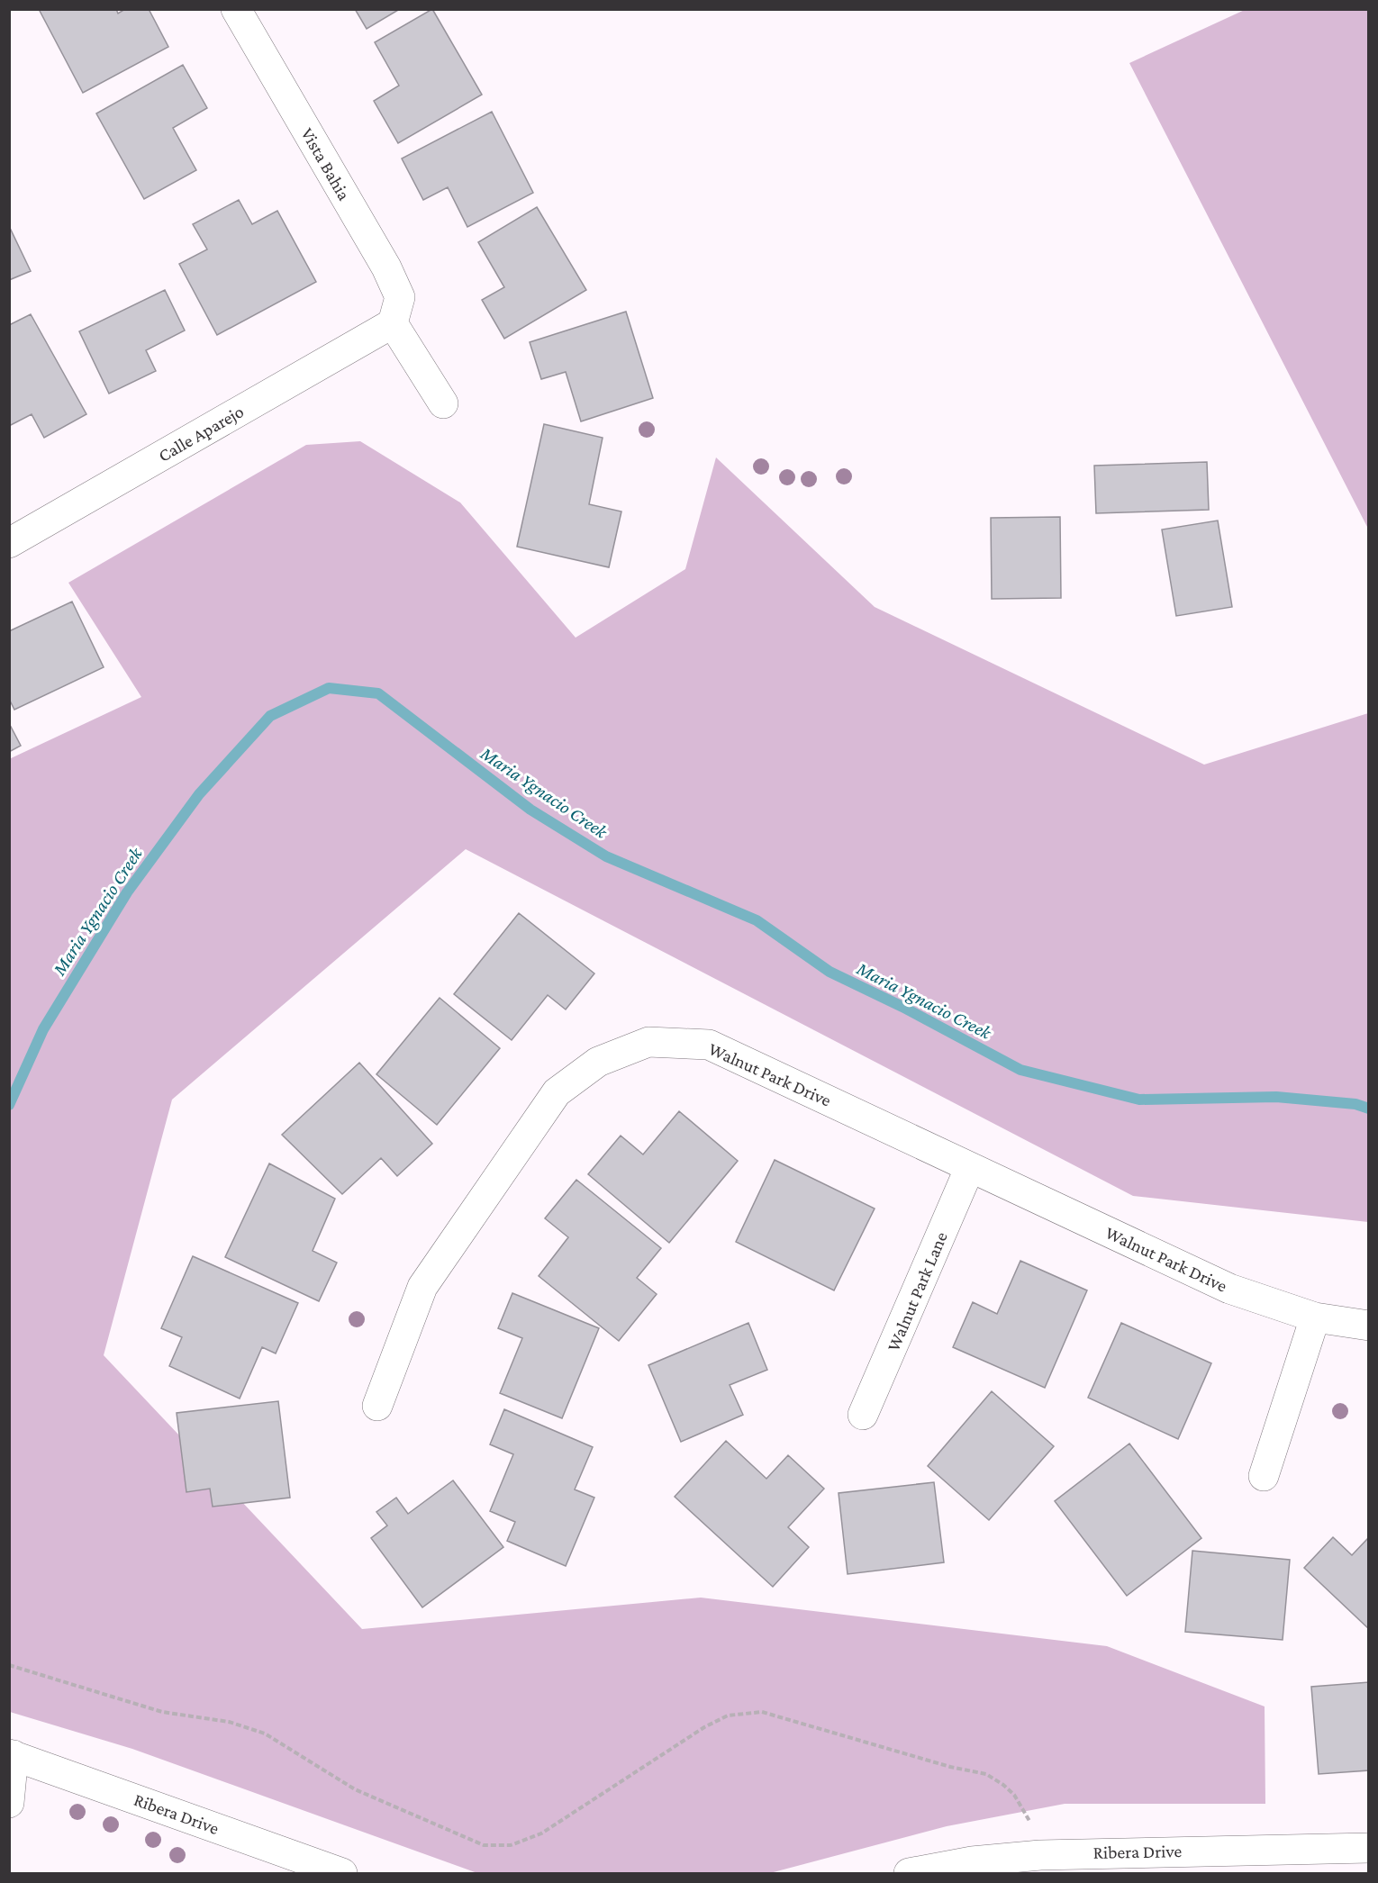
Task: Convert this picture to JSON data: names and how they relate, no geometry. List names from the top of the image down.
{
  "streets": {
    "street": [
      "Vista Bahia",
      "Calle Aparejo",
      "Walnut Park Drive",
      "Walnut Park Lane",
      "Ribera Drive"
    ]
  },
  "crossings": [
    ["Vista Bahia", "Calle Aparejo"],
    ["Walnut Park Drive", "Walnut Park Lane"]
  ],
  "water": ["Maria Ygnacio Creek"]
}
